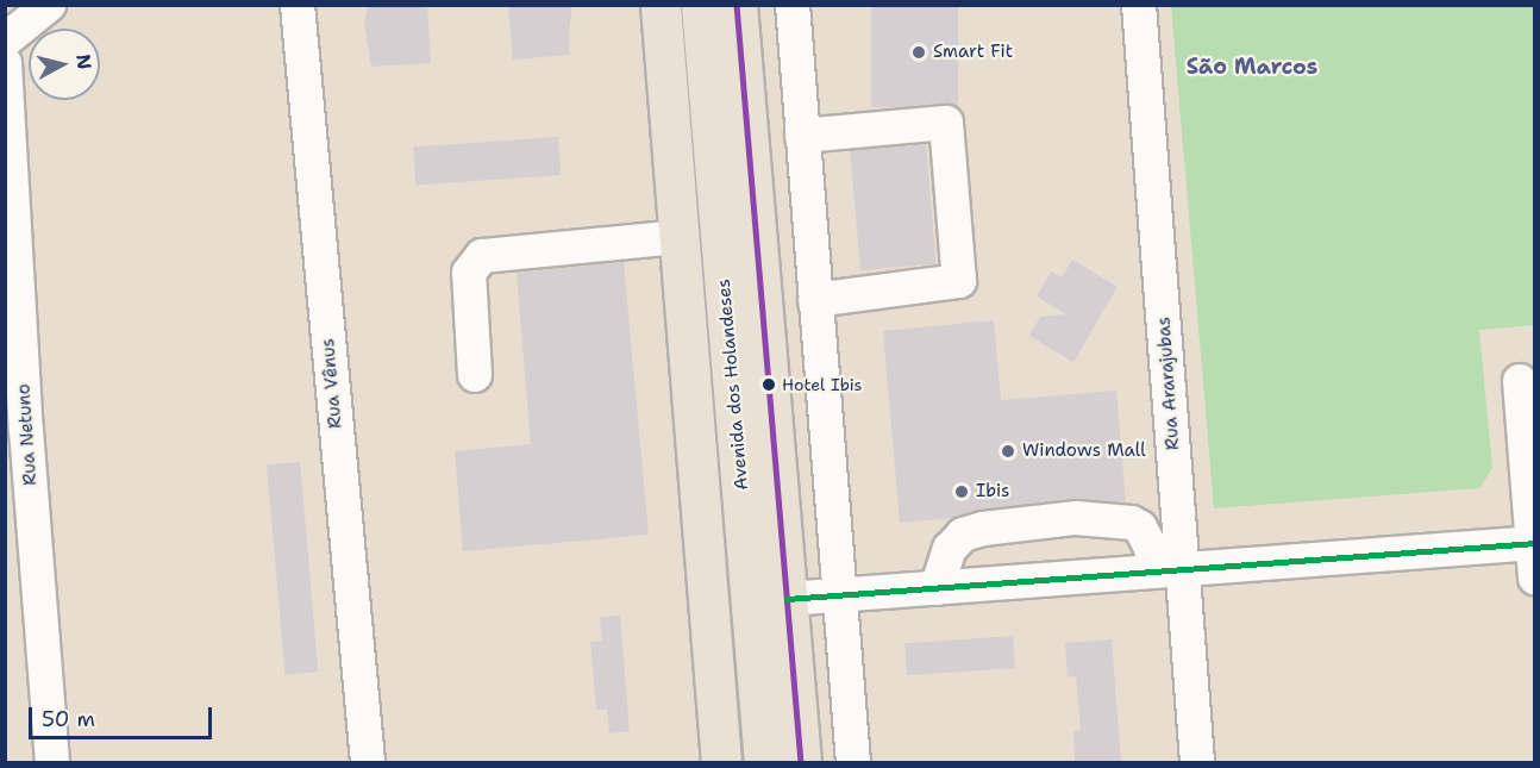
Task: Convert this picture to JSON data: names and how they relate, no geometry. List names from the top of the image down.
{
  "streets": {
    "main road": ["Avenida dos Holandeses"],
    "street": ["Rua Vênus", "Rua Ararajubas", "Rua Netuno"]
  },
  "districts": ["São Marcos"],
  "places": [
    "Smart Fit",
    "Hotel Ibis",
    "Windows Mall",
    "Ibis"
  ],
  "scale_bar": "50 m",
  "north": "right"
}
